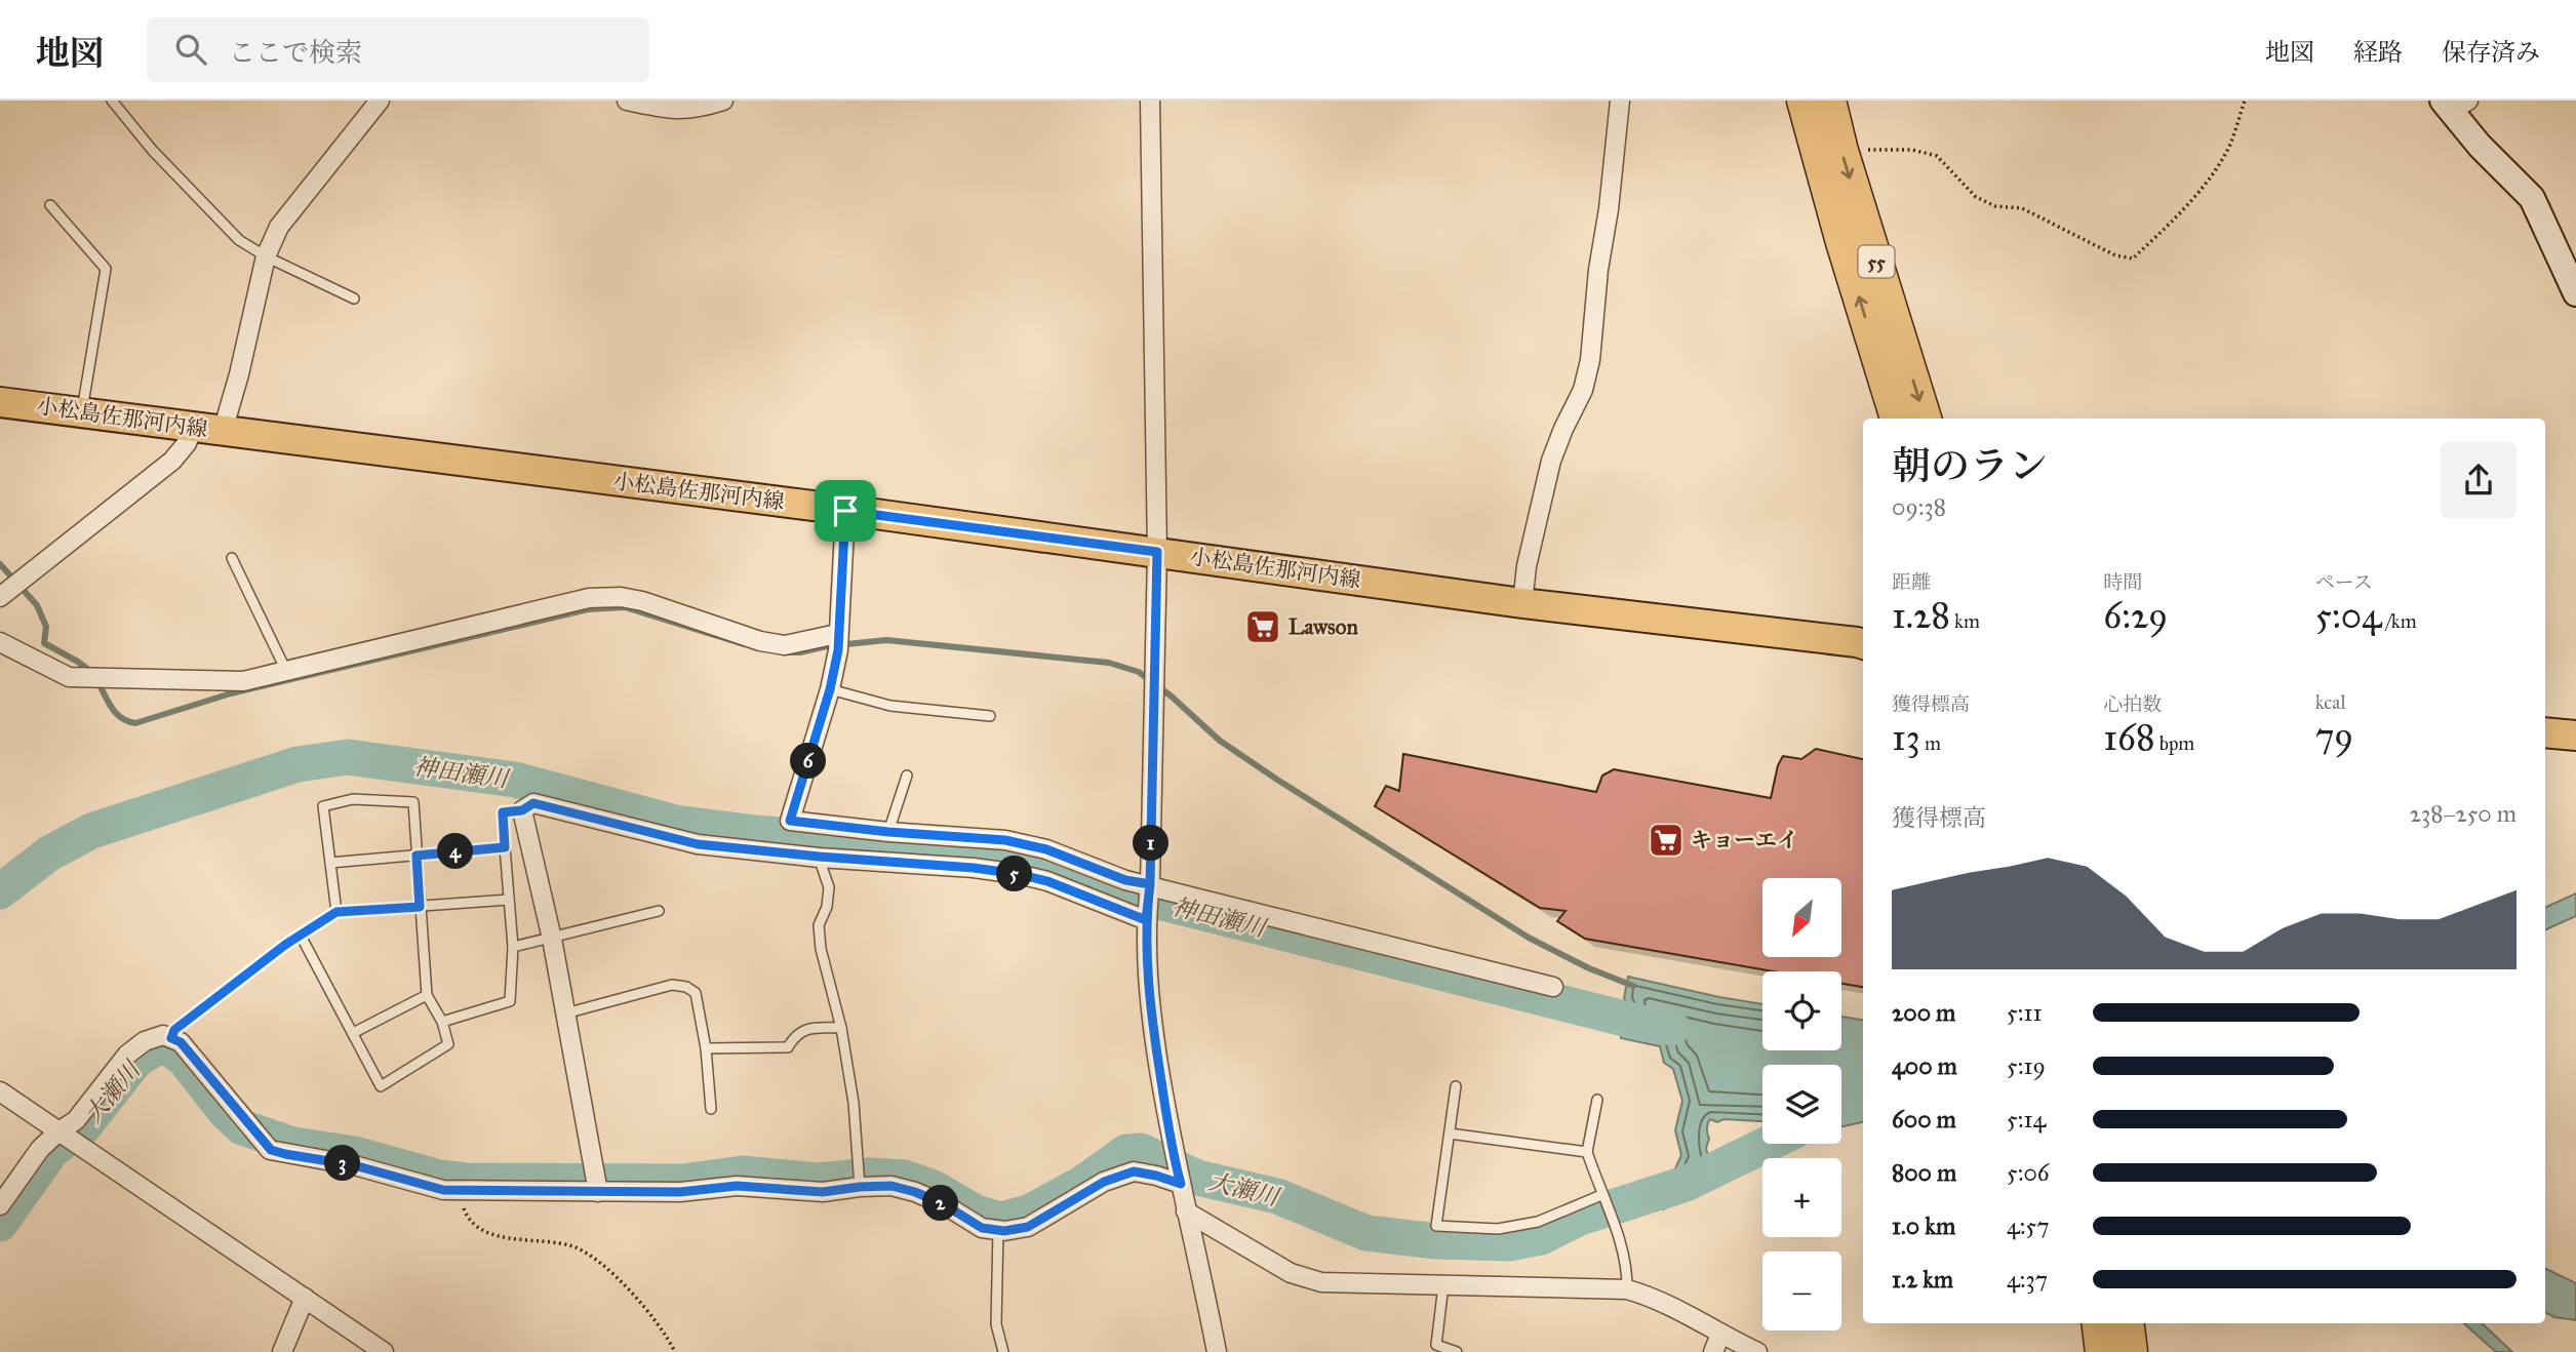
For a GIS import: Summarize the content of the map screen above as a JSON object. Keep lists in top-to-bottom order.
{
  "streets": {
    "highway": ["55"],
    "main road": ["小松島佐那河内線"]
  },
  "water": ["神田瀬川", "大瀬川"],
  "places": {
    "supermarket": ["Lawson", "キョーエイ"]
  },
  "north": "bottom left",
  "page": {
    "header": "地図",
    "search": "ここで検索",
    "nav": ["地図", "経路", "保存済み"],
    "heading": ["朝のラン", "09:38"],
    "stats": [
      ["距離", "1.28 km"],
      ["時間", "6:29"],
      ["ペース", "5:04 /km"],
      ["獲得標高", "13 m"],
      ["心拍数", "168 bpm"],
      ["kcal", "79"]
    ],
    "pins": [
      "6",
      "1",
      "4",
      "5",
      "3",
      "2"
    ],
    "chart": ["獲得標高", "238–250 m"],
    "map_buttons": ["+", "−"],
    "list": [
      {
        "name": "200 m",
        "note": "5:11"
      },
      {
        "name": "400 m",
        "note": "5:19"
      },
      {
        "name": "600 m",
        "note": "5:14"
      },
      {
        "name": "800 m",
        "note": "5:06"
      },
      {
        "name": "1.0 km",
        "note": "4:57"
      },
      {
        "name": "1.2 km",
        "note": "4:37"
      }
    ]
  }
}
